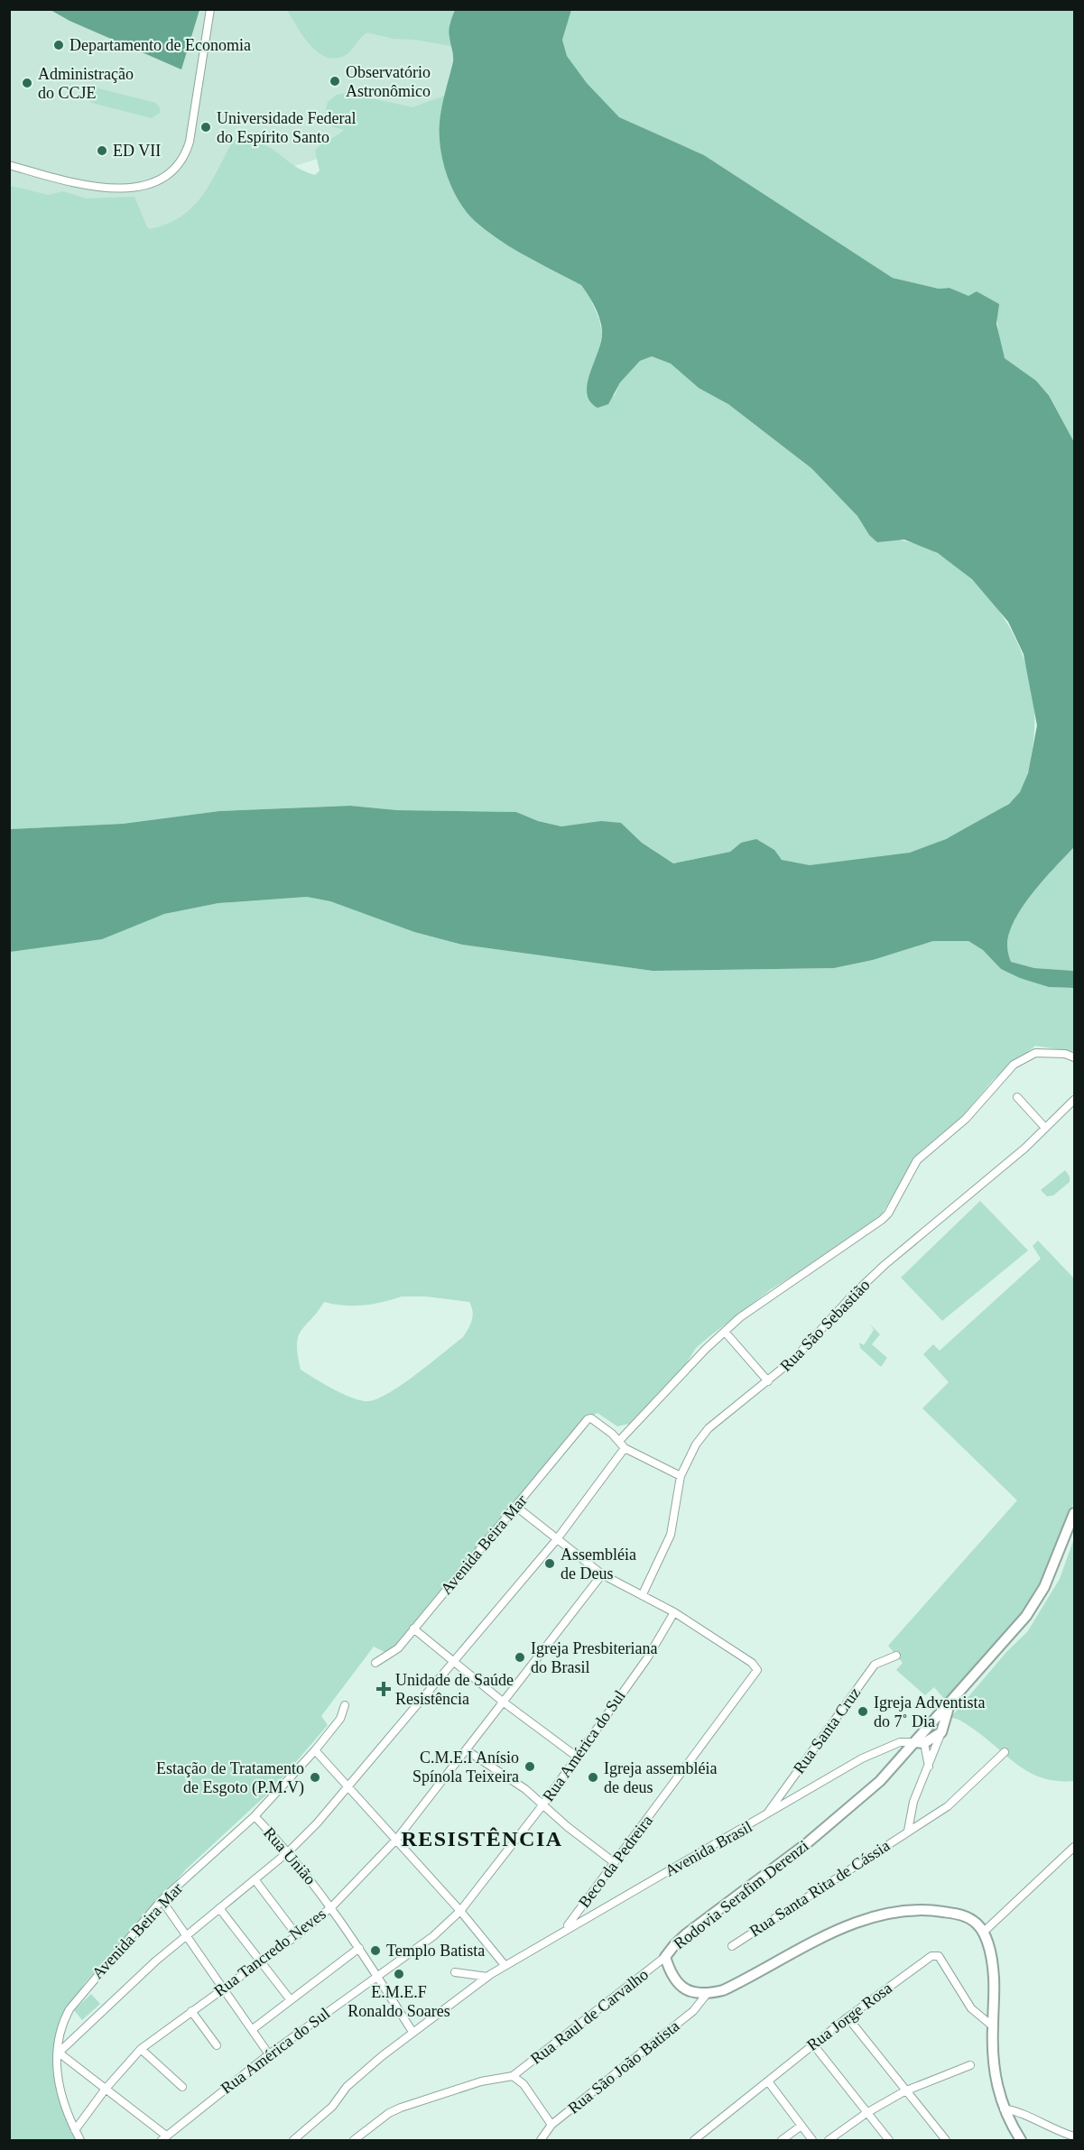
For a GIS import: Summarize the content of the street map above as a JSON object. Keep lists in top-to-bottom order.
{
  "streets": {
    "main road": ["Rodovia Serafim Derenzi"],
    "street": [
      "Rua São Sebastião",
      "Avenida Beira Mar",
      "Rua Santa Cruz",
      "Rua América do Sul",
      "Avenida Brasil",
      "Rua União",
      "Beco da Pedreira",
      "Rua Santa Rita de Cássia",
      "Rua Tancredo Neves",
      "Rua Raul de Carvalho",
      "Rua Jorge Rosa",
      "Rua São João Batista"
    ]
  },
  "crossings": [
    ["Rua São Sebastião", "Beco da Pedreira"],
    ["Avenida Beira Mar", "Rua União"],
    ["Avenida Beira Mar", "Beco da Pedreira"],
    ["Avenida Beira Mar", "Rua Tancredo Neves"],
    ["Rua Santa Cruz", "Avenida Brasil"],
    ["Rua América do Sul", "Rua União"],
    ["Rua América do Sul", "Beco da Pedreira"],
    ["Avenida Brasil", "Beco da Pedreira"],
    ["Avenida Brasil", "Rodovia Serafim Derenzi"],
    ["Rua União", "Rua Tancredo Neves"],
    ["Beco da Pedreira", "Rua Tancredo Neves"],
    ["Rodovia Serafim Derenzi", "Rua Raul de Carvalho"],
    ["Rodovia Serafim Derenzi", "Rua São João Batista"]
  ],
  "districts": ["RESISTÊNCIA"],
  "places": {
    "other": [
      "Departamento de Economia",
      "Observatório Astronômico",
      "Administração do CCJE",
      "Universidade Federal do Espírito Santo",
      "ED VII",
      "Assembléia de Deus",
      "Igreja Presbiteriana do Brasil",
      "Igreja Adventista do 7˚ Dia",
      "C.M.E.I Anísio Spínola Teixeira",
      "Estação de Tratamento de Esgoto (P.M.V)",
      "Igreja assembléia de deus",
      "Templo Batista",
      "E.M.E.F Ronaldo Soares"
    ],
    "health": ["Unidade de Saúde Resistência"]
  }
}
